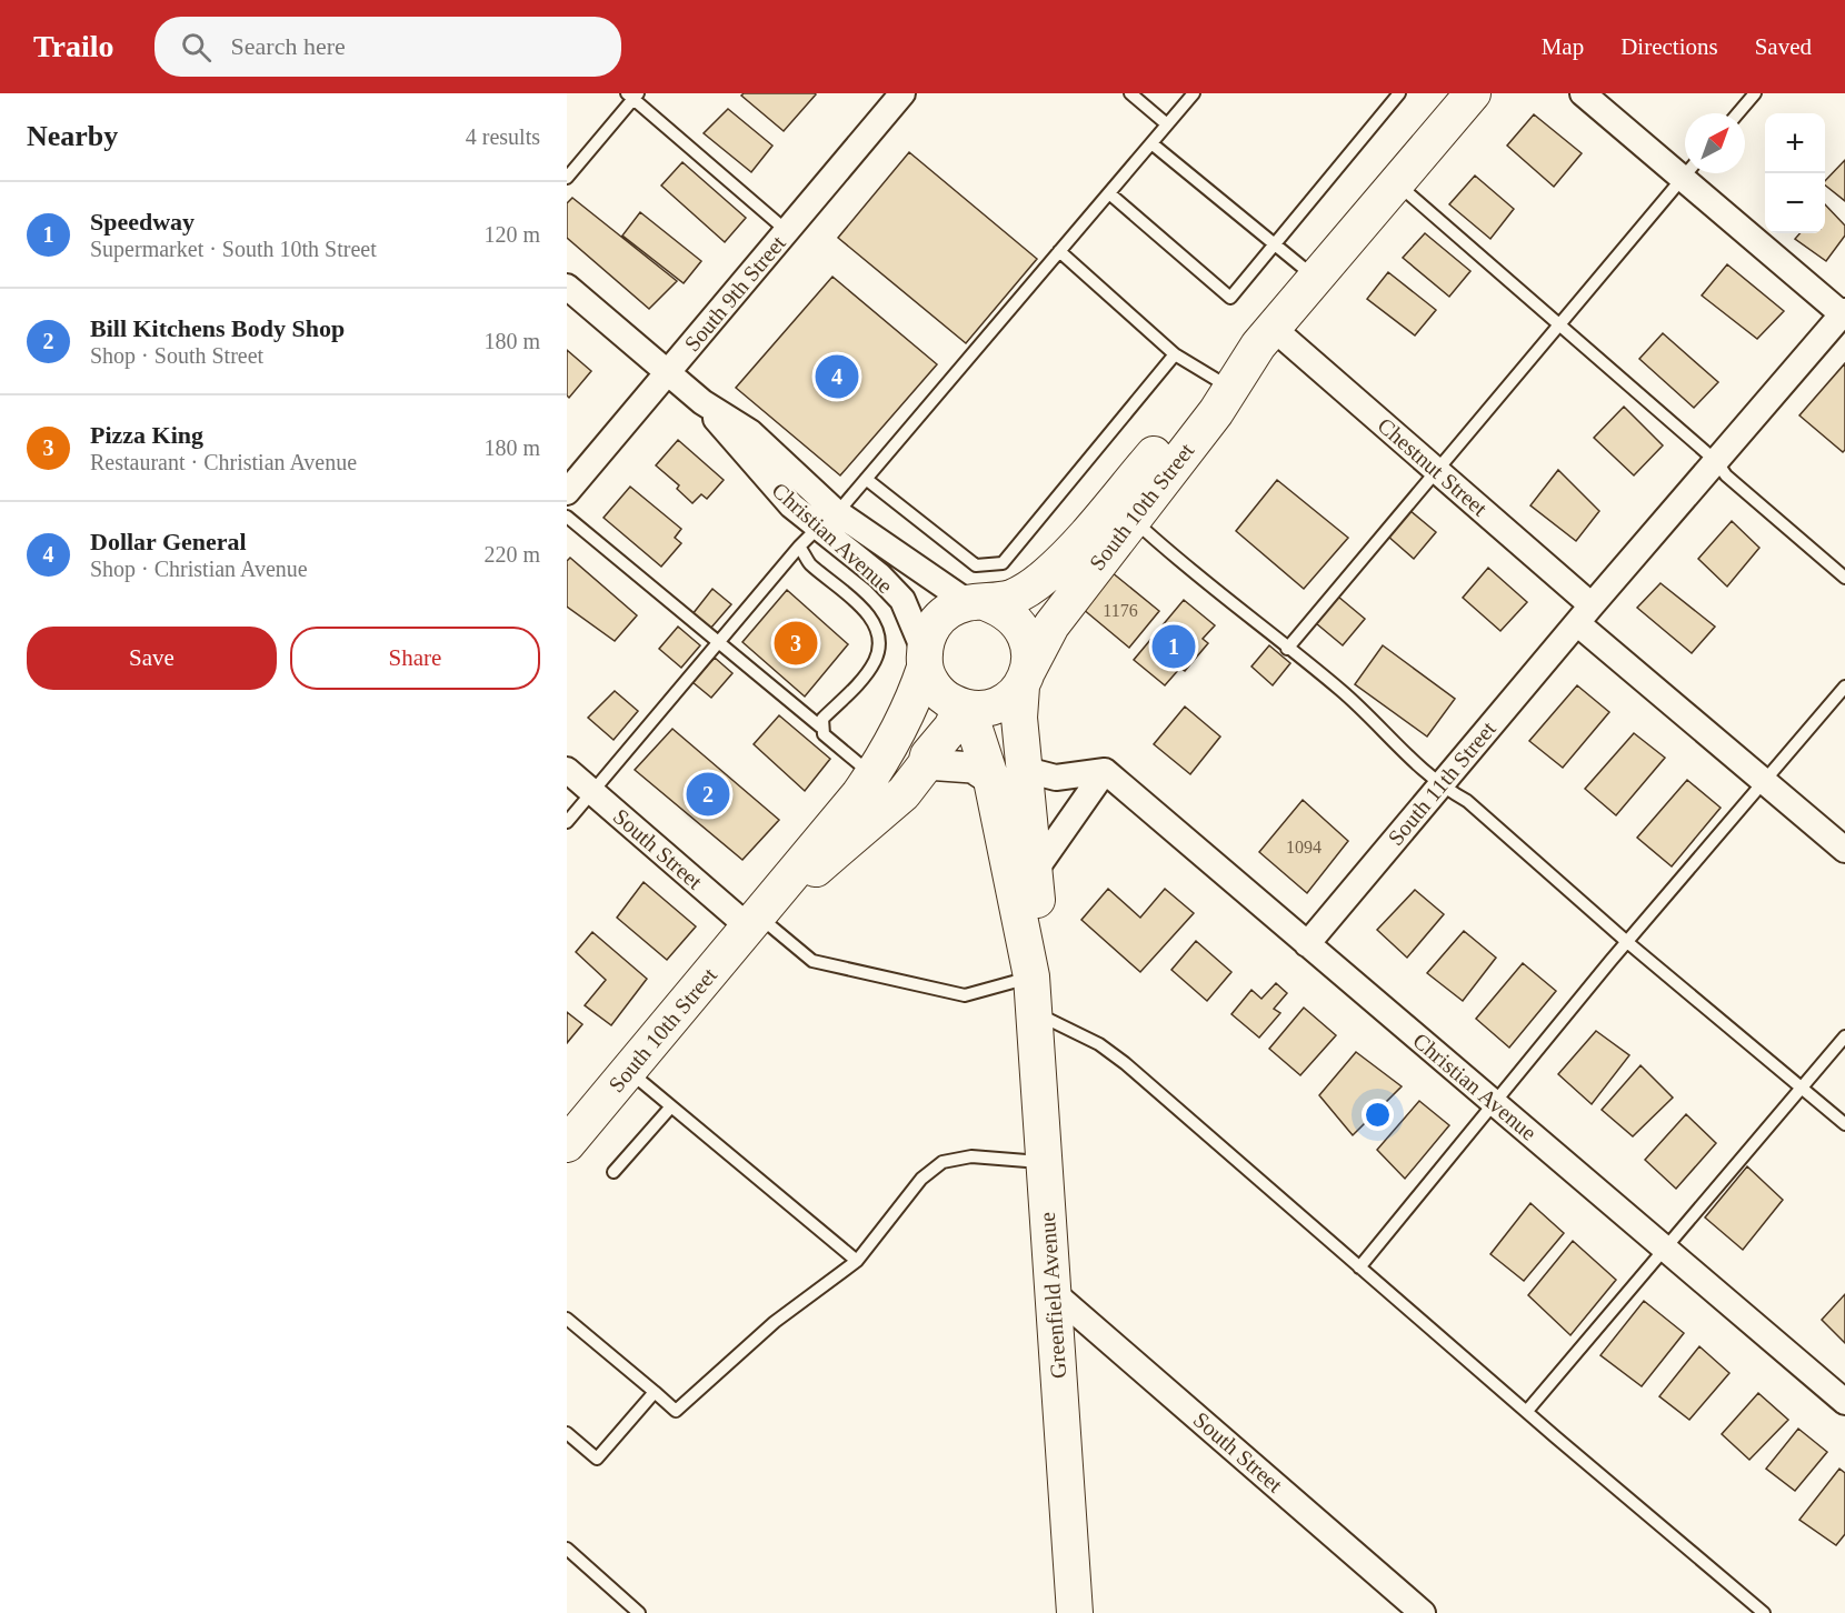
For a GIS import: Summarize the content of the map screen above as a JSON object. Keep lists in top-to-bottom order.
{
  "streets": {
    "main road": ["South 10th Street", "Greenfield Avenue"],
    "street": [
      "South 9th Street",
      "Chestnut Street",
      "Christian Avenue",
      "South 11th Street",
      "South Street"
    ]
  },
  "crossings": [
    ["South 9th Street", "Christian Avenue"],
    ["Chestnut Street", "South 10th Street"],
    ["Chestnut Street", "South 11th Street"],
    ["South 10th Street", "Christian Avenue"],
    ["South 10th Street", "South Street"],
    ["South 10th Street", "Greenfield Avenue"],
    ["Christian Avenue", "South 11th Street"],
    ["Christian Avenue", "Greenfield Avenue"],
    ["South Street", "Greenfield Avenue"]
  ],
  "house_numbers": ["1176", "1094"],
  "north": "top right",
  "page": {
    "header": "Trailo",
    "search": "Search here",
    "nav": ["Map", "Directions", "Saved"],
    "heading": ["Nearby", "4 results"],
    "map_buttons": ["+", "−"],
    "list": [
      {
        "mark": "1",
        "name": "Speedway",
        "note": "Supermarket · South 10th Street",
        "value": "120 m"
      },
      {
        "mark": "2",
        "name": "Bill Kitchens Body Shop",
        "note": "Shop · South Street",
        "value": "180 m"
      },
      {
        "mark": "3",
        "name": "Pizza King",
        "note": "Restaurant · Christian Avenue",
        "value": "180 m"
      },
      {
        "mark": "4",
        "name": "Dollar General",
        "note": "Shop · Christian Avenue",
        "value": "220 m"
      }
    ],
    "pins": [
      "4",
      "3",
      "1",
      "2"
    ],
    "buttons": ["Save", "Share"]
  }
}
